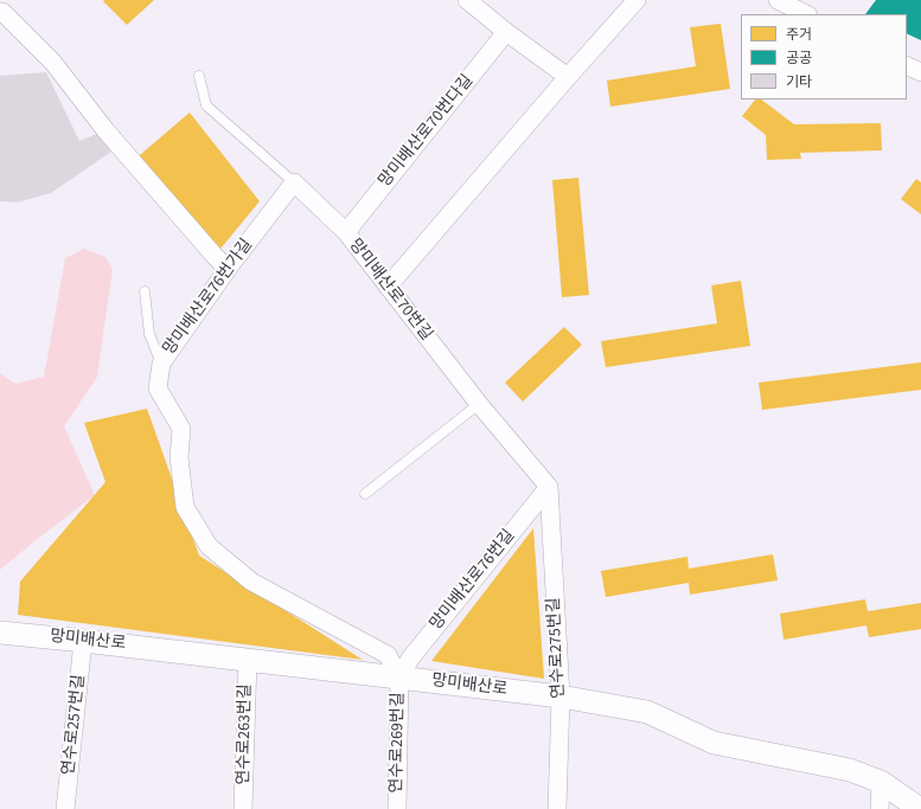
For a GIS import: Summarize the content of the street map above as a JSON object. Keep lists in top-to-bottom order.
{
  "streets": {
    "street": [
      "망미배산로70번다길",
      "망미배산로70번길",
      "망미배산로76번가길",
      "망미배산로76번길",
      "망미배산로",
      "연수로275번길",
      "연수로257번길",
      "연수로263번길",
      "연수로269번길"
    ]
  },
  "crossings": [
    ["망미배산로70번다길", "망미배산로70번길"],
    ["망미배산로70번길", "망미배산로76번가길"],
    ["망미배산로70번길", "망미배산로76번길"],
    ["망미배산로70번길", "연수로275번길"],
    ["망미배산로76번가길", "망미배산로76번길"],
    ["망미배산로76번가길", "망미배산로"],
    ["망미배산로76번가길", "연수로269번길"],
    ["망미배산로76번길", "망미배산로"],
    ["망미배산로76번길", "연수로275번길"],
    ["망미배산로76번길", "연수로269번길"],
    ["망미배산로", "연수로275번길"],
    ["망미배산로", "연수로257번길"],
    ["망미배산로", "연수로263번길"],
    ["망미배산로", "연수로269번길"]
  ],
  "legend": ["주거", "공공", "기타"]
}
